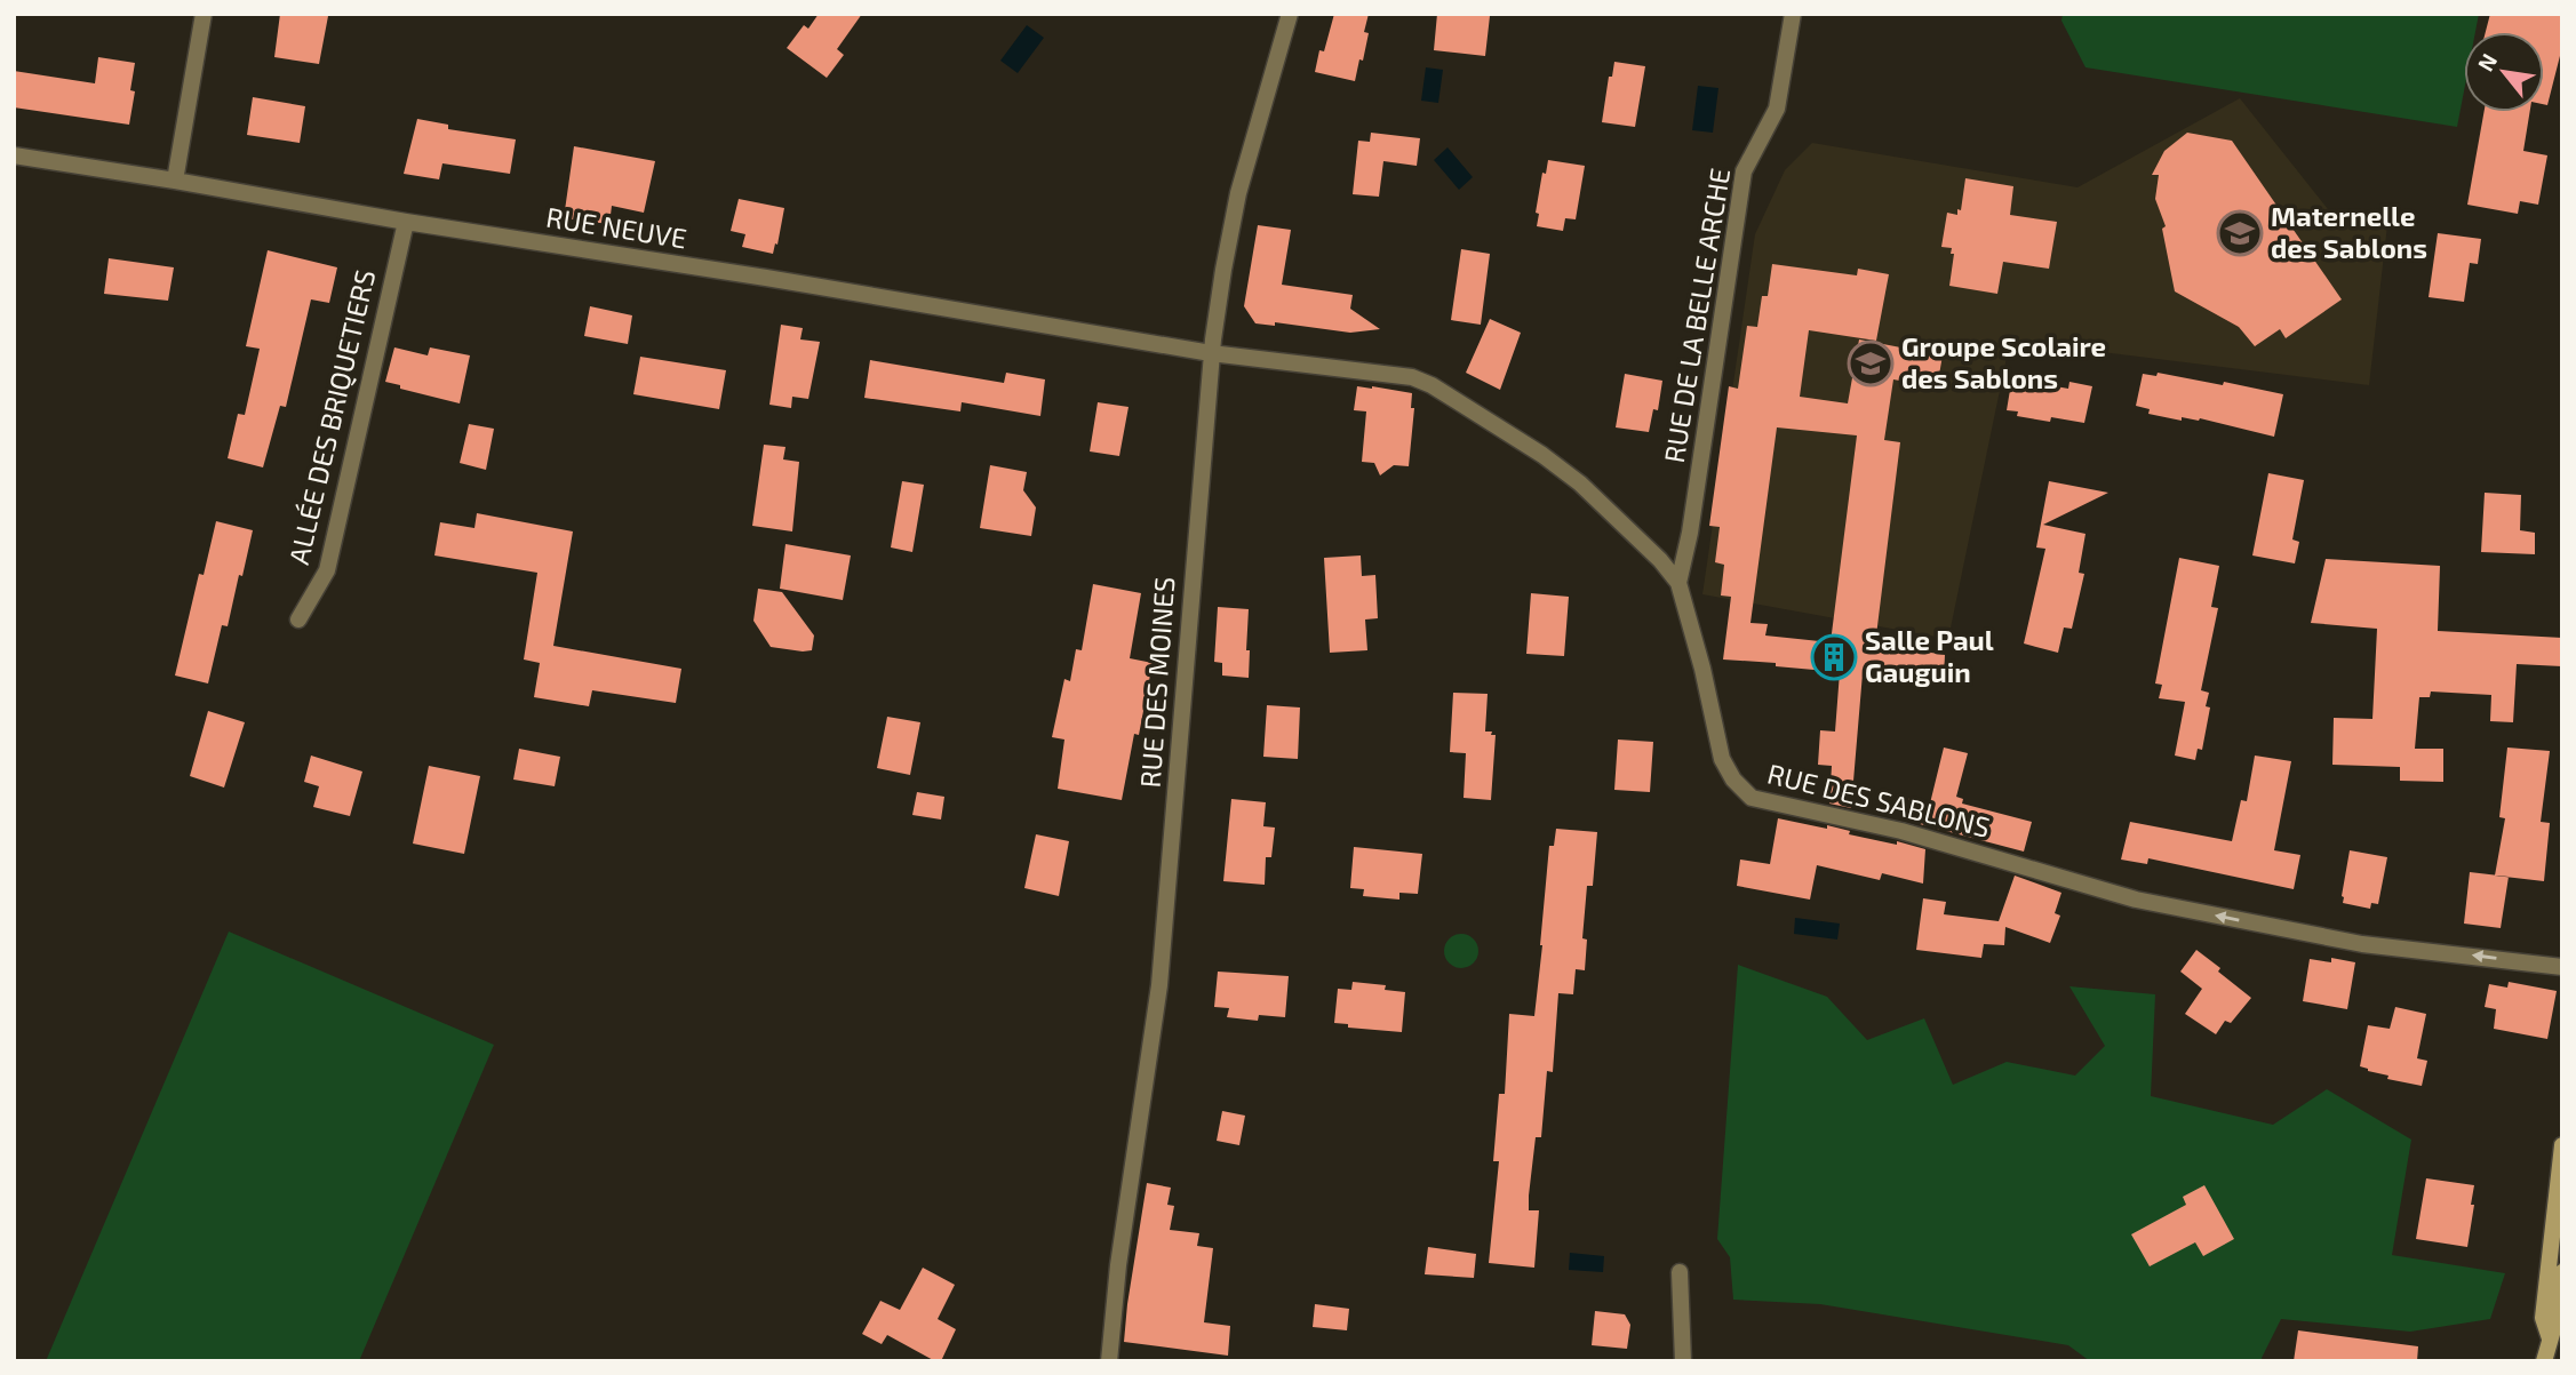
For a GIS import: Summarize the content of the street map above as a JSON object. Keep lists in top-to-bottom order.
{
  "streets": {
    "street": [
      "RUE NEUVE",
      "RUE DE LA BELLE ARCHE",
      "ALLÉE DES BRIQUETIERS",
      "RUE DES MOINES",
      "RUE DES SABLONS"
    ]
  },
  "crossings": [
    ["RUE NEUVE", "ALLÉE DES BRIQUETIERS"],
    ["RUE NEUVE", "RUE DES MOINES"],
    ["RUE NEUVE", "RUE DES SABLONS"],
    ["RUE DE LA BELLE ARCHE", "RUE DES SABLONS"],
    ["RUE DES MOINES", "RUE DES SABLONS"]
  ],
  "one_way": ["RUE DES SABLONS"],
  "places": {
    "school or university": ["Maternelle des Sablons", "Groupe Scolaire des Sablons"],
    "building": ["Salle Paul Gauguin"]
  },
  "north": "top left"
}
